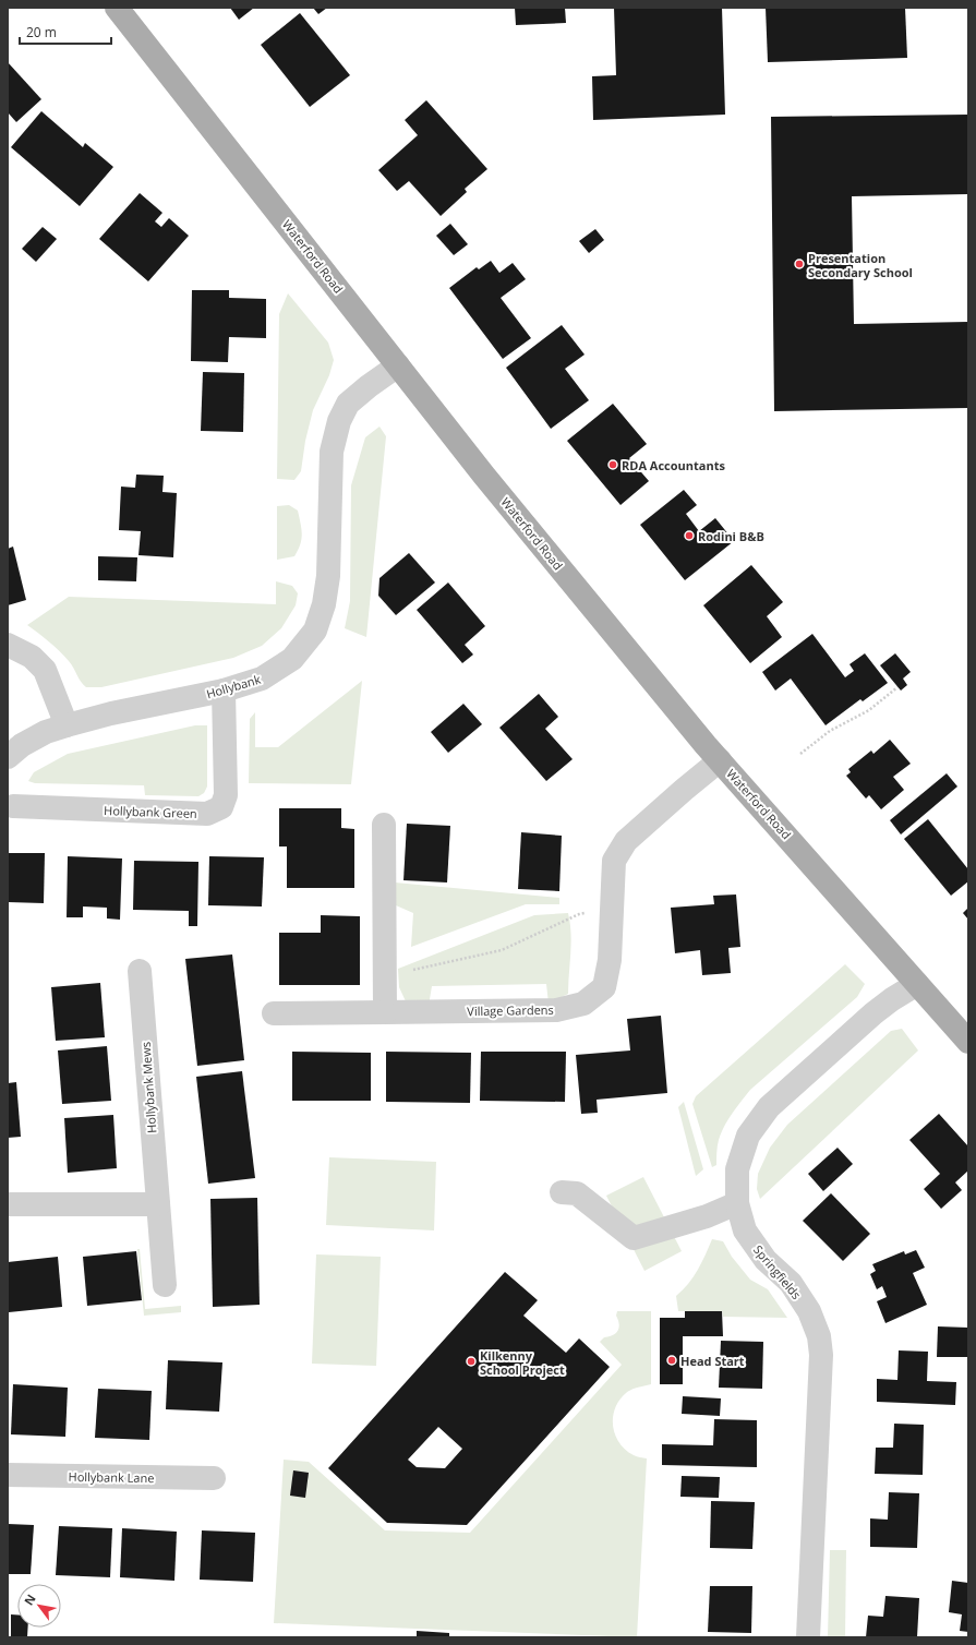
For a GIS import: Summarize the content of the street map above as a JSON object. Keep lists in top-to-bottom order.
{
  "streets": {
    "main road": ["Waterford Road"],
    "street": [
      "Hollybank",
      "Hollybank Green",
      "Village Gardens",
      "Hollybank Mews",
      "Springfields",
      "Hollybank Lane"
    ]
  },
  "crossings": [
    ["Waterford Road", "Hollybank"],
    ["Waterford Road", "Village Gardens"],
    ["Waterford Road", "Springfields"],
    ["Hollybank", "Hollybank Green"]
  ],
  "places": [
    "Presentation Secondary School",
    "RDA Accountants",
    "Rodini B&B",
    "Head Start",
    "Kilkenny School Project"
  ],
  "scale_bar": "20 m",
  "north": "top left"
}
